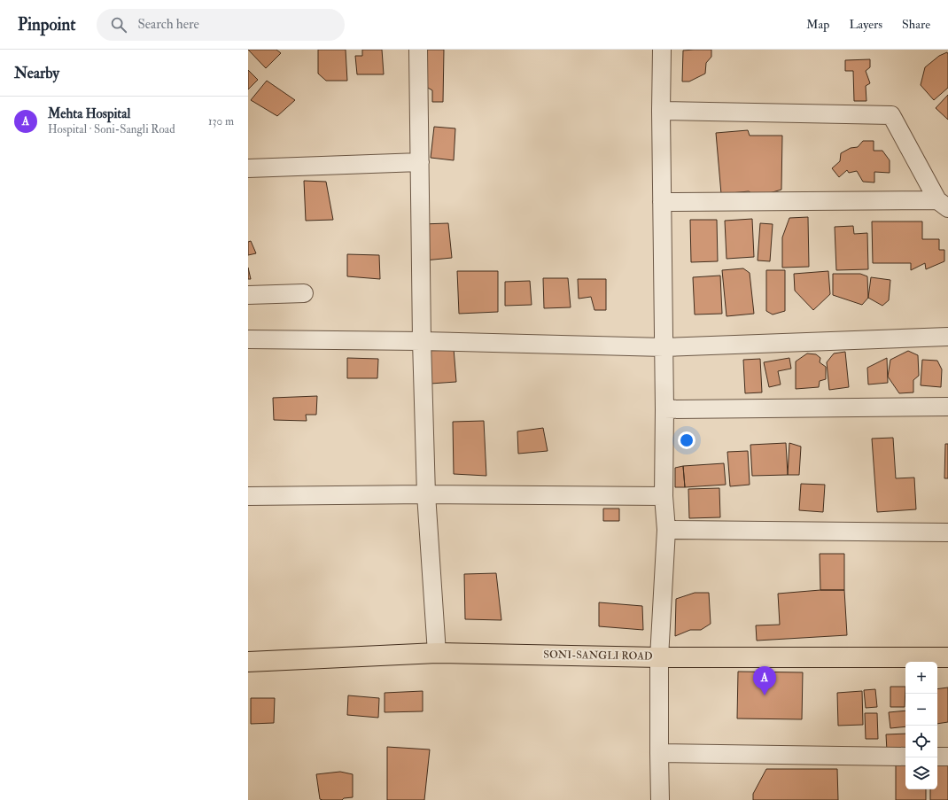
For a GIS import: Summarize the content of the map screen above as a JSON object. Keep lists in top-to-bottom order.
{
  "streets": {
    "main road": ["SONI-SANGLI ROAD"]
  },
  "page": {
    "header": "Pinpoint",
    "search": "Search here",
    "nav": ["Map", "Layers", "Share"],
    "heading": "Nearby",
    "list": [
      {
        "mark": "A",
        "name": "Mehta Hospital",
        "note": "Hospital · Soni-Sangli Road",
        "value": "130 m"
      }
    ],
    "map_buttons": ["+", "−"],
    "pins": "A"
  }
}
